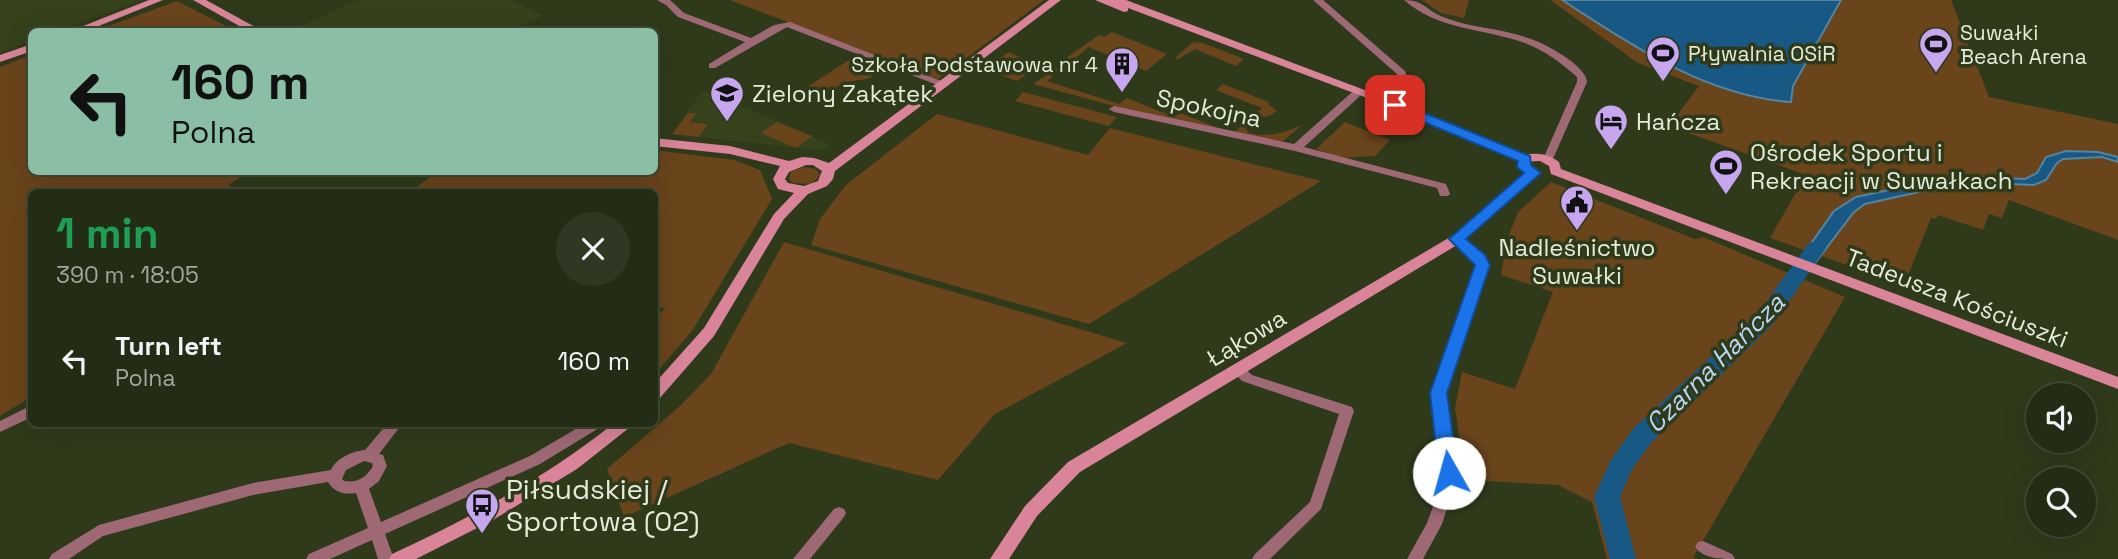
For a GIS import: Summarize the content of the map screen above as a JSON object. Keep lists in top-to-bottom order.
{
  "streets": {
    "street": ["Spokojna", "Tadeusza Kościuszki", "Łąkowa"]
  },
  "water": ["Czarna Hańcza"],
  "places": {
    "sports": ["Suwałki Beach Arena", "Pływalnia OSiR", "Ośrodek Sportu i Rekreacji w Suwałkach"],
    "building": ["Szkoła Podstawowa nr 4"],
    "school or university": ["Zielony Zakątek"],
    "hotel": ["Hańcza"],
    "public building": ["Nadleśnictwo Suwałki"],
    "bus stop": ["Piłsudskiej / Sportowa (02)"]
  },
  "page": {
    "turn": ["160 m", "Polna"],
    "heading": ["1 min", "390 m · 18:05"],
    "list": [
      {
        "name": "Turn left",
        "note": "Polna",
        "value": "160 m"
      }
    ]
  }
}
